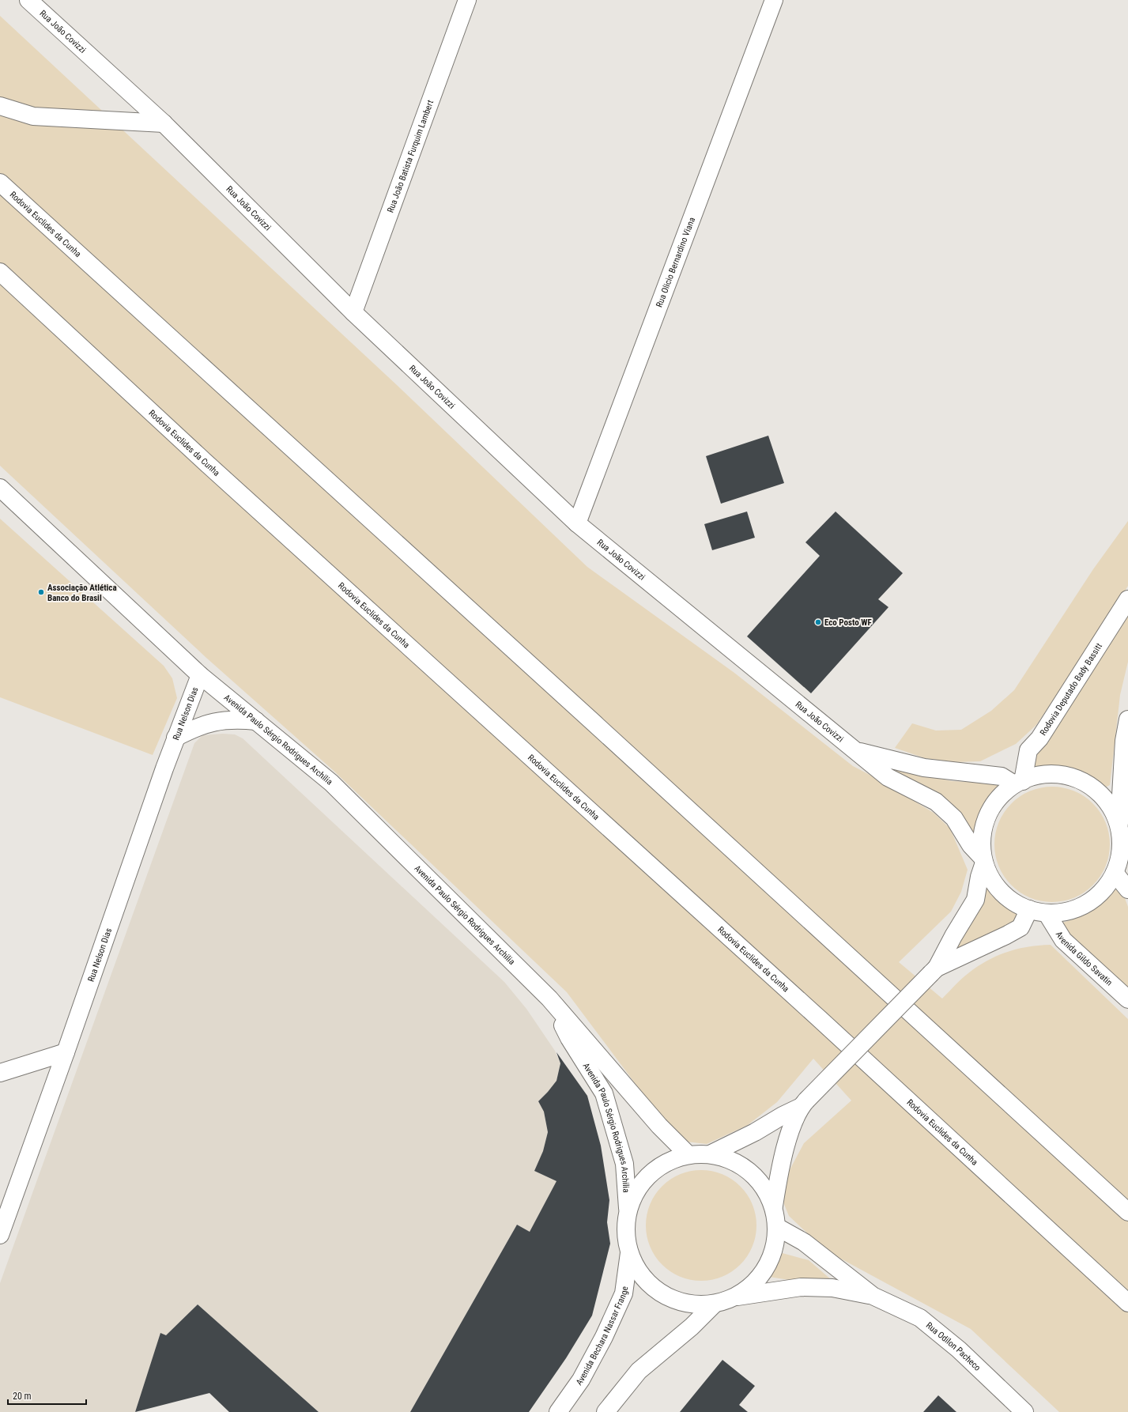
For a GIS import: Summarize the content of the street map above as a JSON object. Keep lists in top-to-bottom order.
{
  "streets": {
    "main road": [
      "Rua João Covizzi",
      "Rua João Batista Furquim Lambert",
      "Rodovia Euclides da Cunha",
      "Rua Olicio Bernardino Viana",
      "Rodovia Deputado Bady Bassitt",
      "Rua Nelson Dias",
      "Avenida Paulo Sérgio Rodrigues Archilia",
      "Avenida Gildo Savatin",
      "Avenida Bechara Nassar Frange",
      "Rua Odilon Pacheco"
    ]
  },
  "crossings": [
    ["Rua João Covizzi", "Rua João Batista Furquim Lambert"],
    ["Rua João Covizzi", "Rua Olicio Bernardino Viana"],
    ["Rua João Covizzi", "Rodovia Deputado Bady Bassitt"],
    ["Rua Nelson Dias", "Avenida Paulo Sérgio Rodrigues Archilia"]
  ],
  "places": ["Associação Atlética Banco do Brasil", "Eco Posto WF"],
  "scale_bar": "20 m"
}
